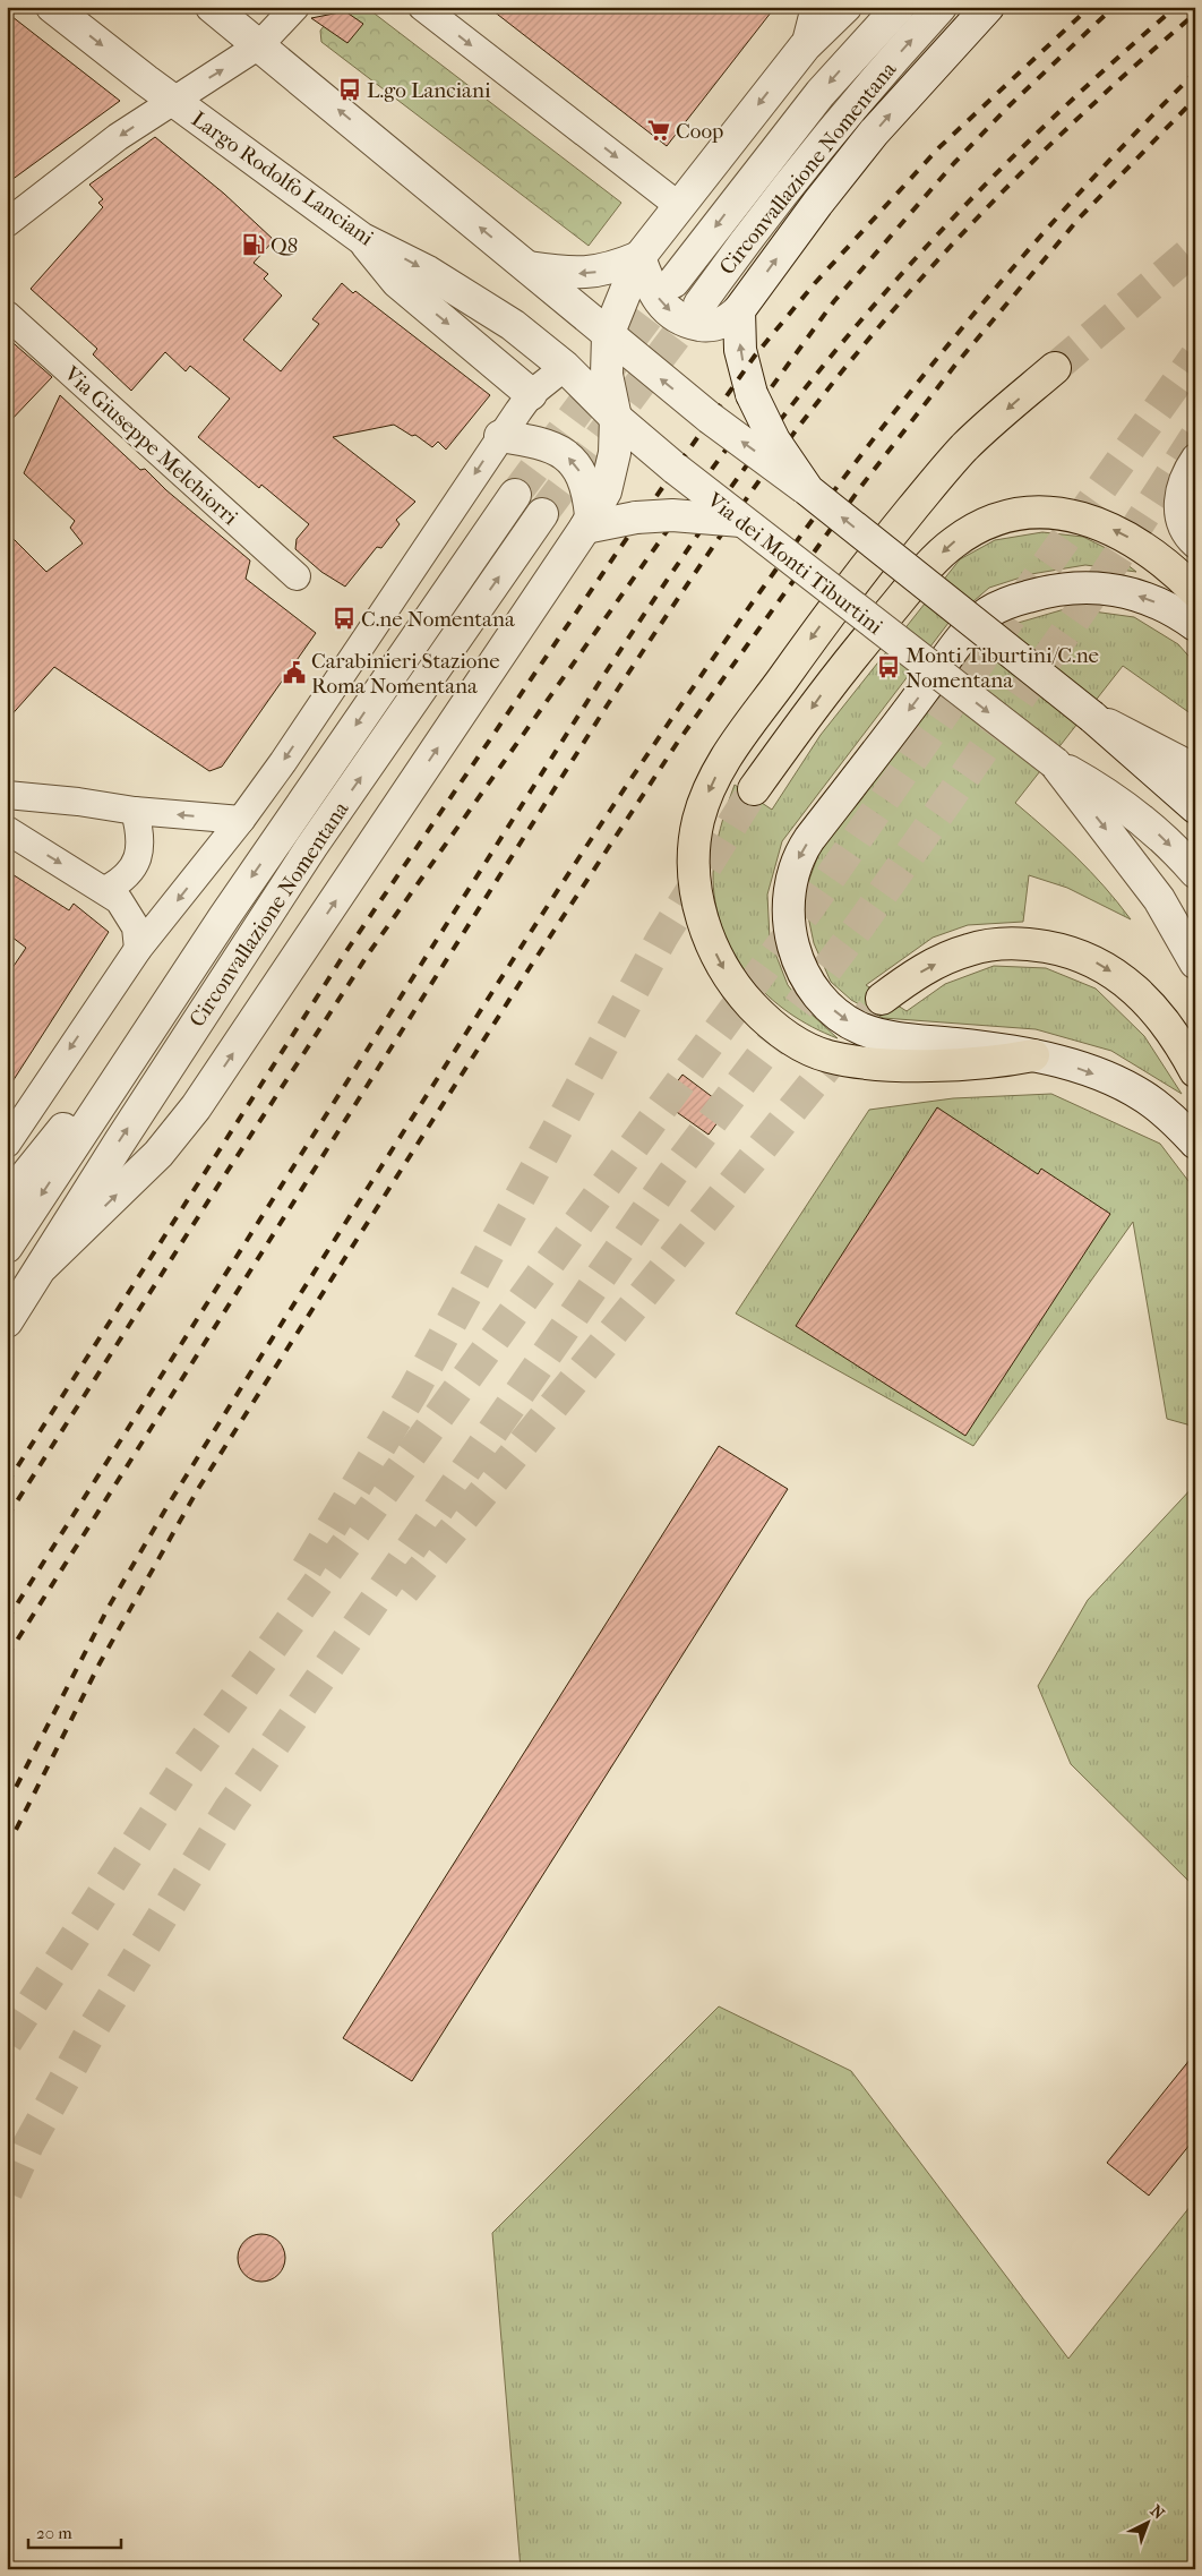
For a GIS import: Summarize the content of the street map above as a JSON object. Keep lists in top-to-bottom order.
{
  "streets": {
    "street": [
      "Circonvallazione Nomentana",
      "Largo Rodolfo Lanciani",
      "Via Giuseppe Melchiorri",
      "Via dei Monti Tiburtini"
    ]
  },
  "crossings": [
    ["Largo Rodolfo Lanciani", "Via dei Monti Tiburtini"]
  ],
  "places": {
    "bus stop": ["L.go Lanciani", "C.ne Nomentana", "Monti Tiburtini/C.ne Nomentana"],
    "supermarket": ["Coop"],
    "fuel station": ["Q8"],
    "public building": ["Carabinieri Stazione Roma Nomentana"]
  },
  "scale_bar": "20 m",
  "north": "top right"
}
